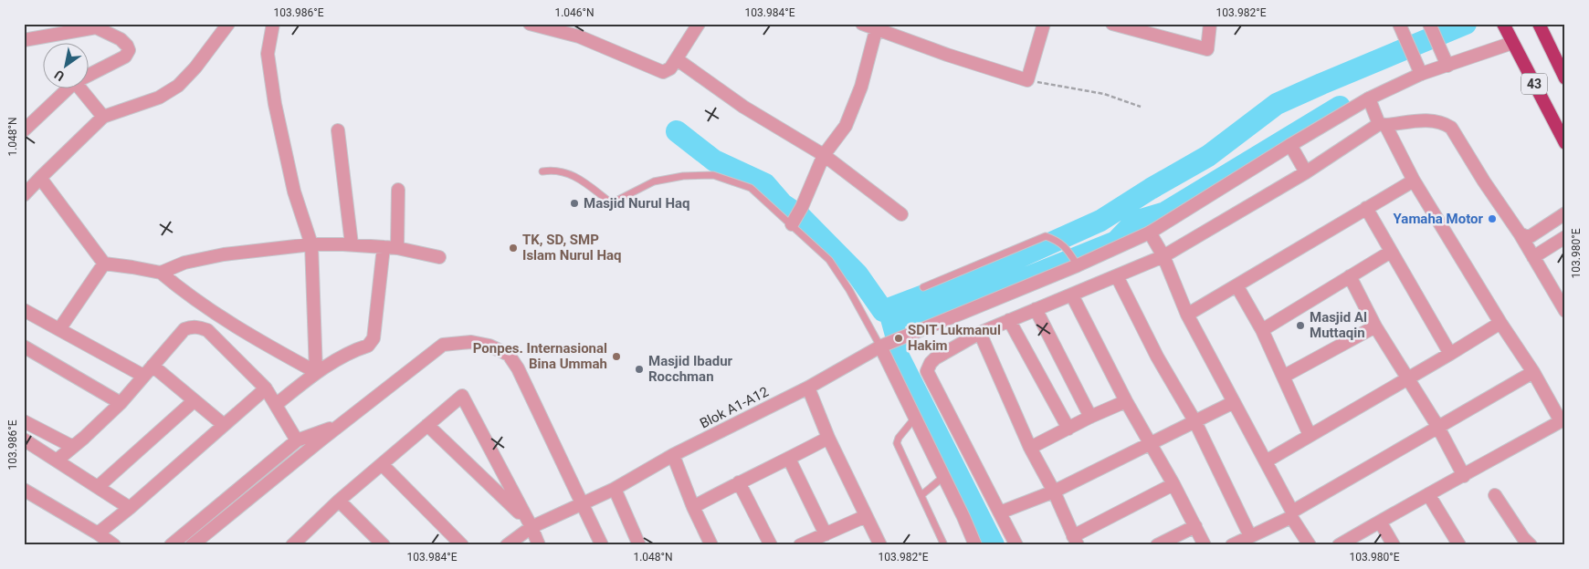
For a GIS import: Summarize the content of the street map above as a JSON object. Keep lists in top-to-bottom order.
{
  "streets": {
    "highway": ["43"],
    "street": ["Blok A1-A12"]
  },
  "crossings": [
    ["43", "Blok A1-A12"]
  ],
  "places": [
    "Masjid Nurul Haq",
    "Yamaha Motor",
    "TK, SD, SMP Islam Nurul Haq",
    "Masjid Al Muttaqin",
    "SDIT Lukmanul Hakim",
    "Ponpes. Internasional Bina Ummah",
    "Masjid Ibadur Rocchman"
  ],
  "north": "bottom left",
  "coordinates": [
    "103.986°E",
    "1.046°N",
    "103.984°E",
    "103.982°E",
    "1.048°N",
    "103.980°E"
  ]
}
